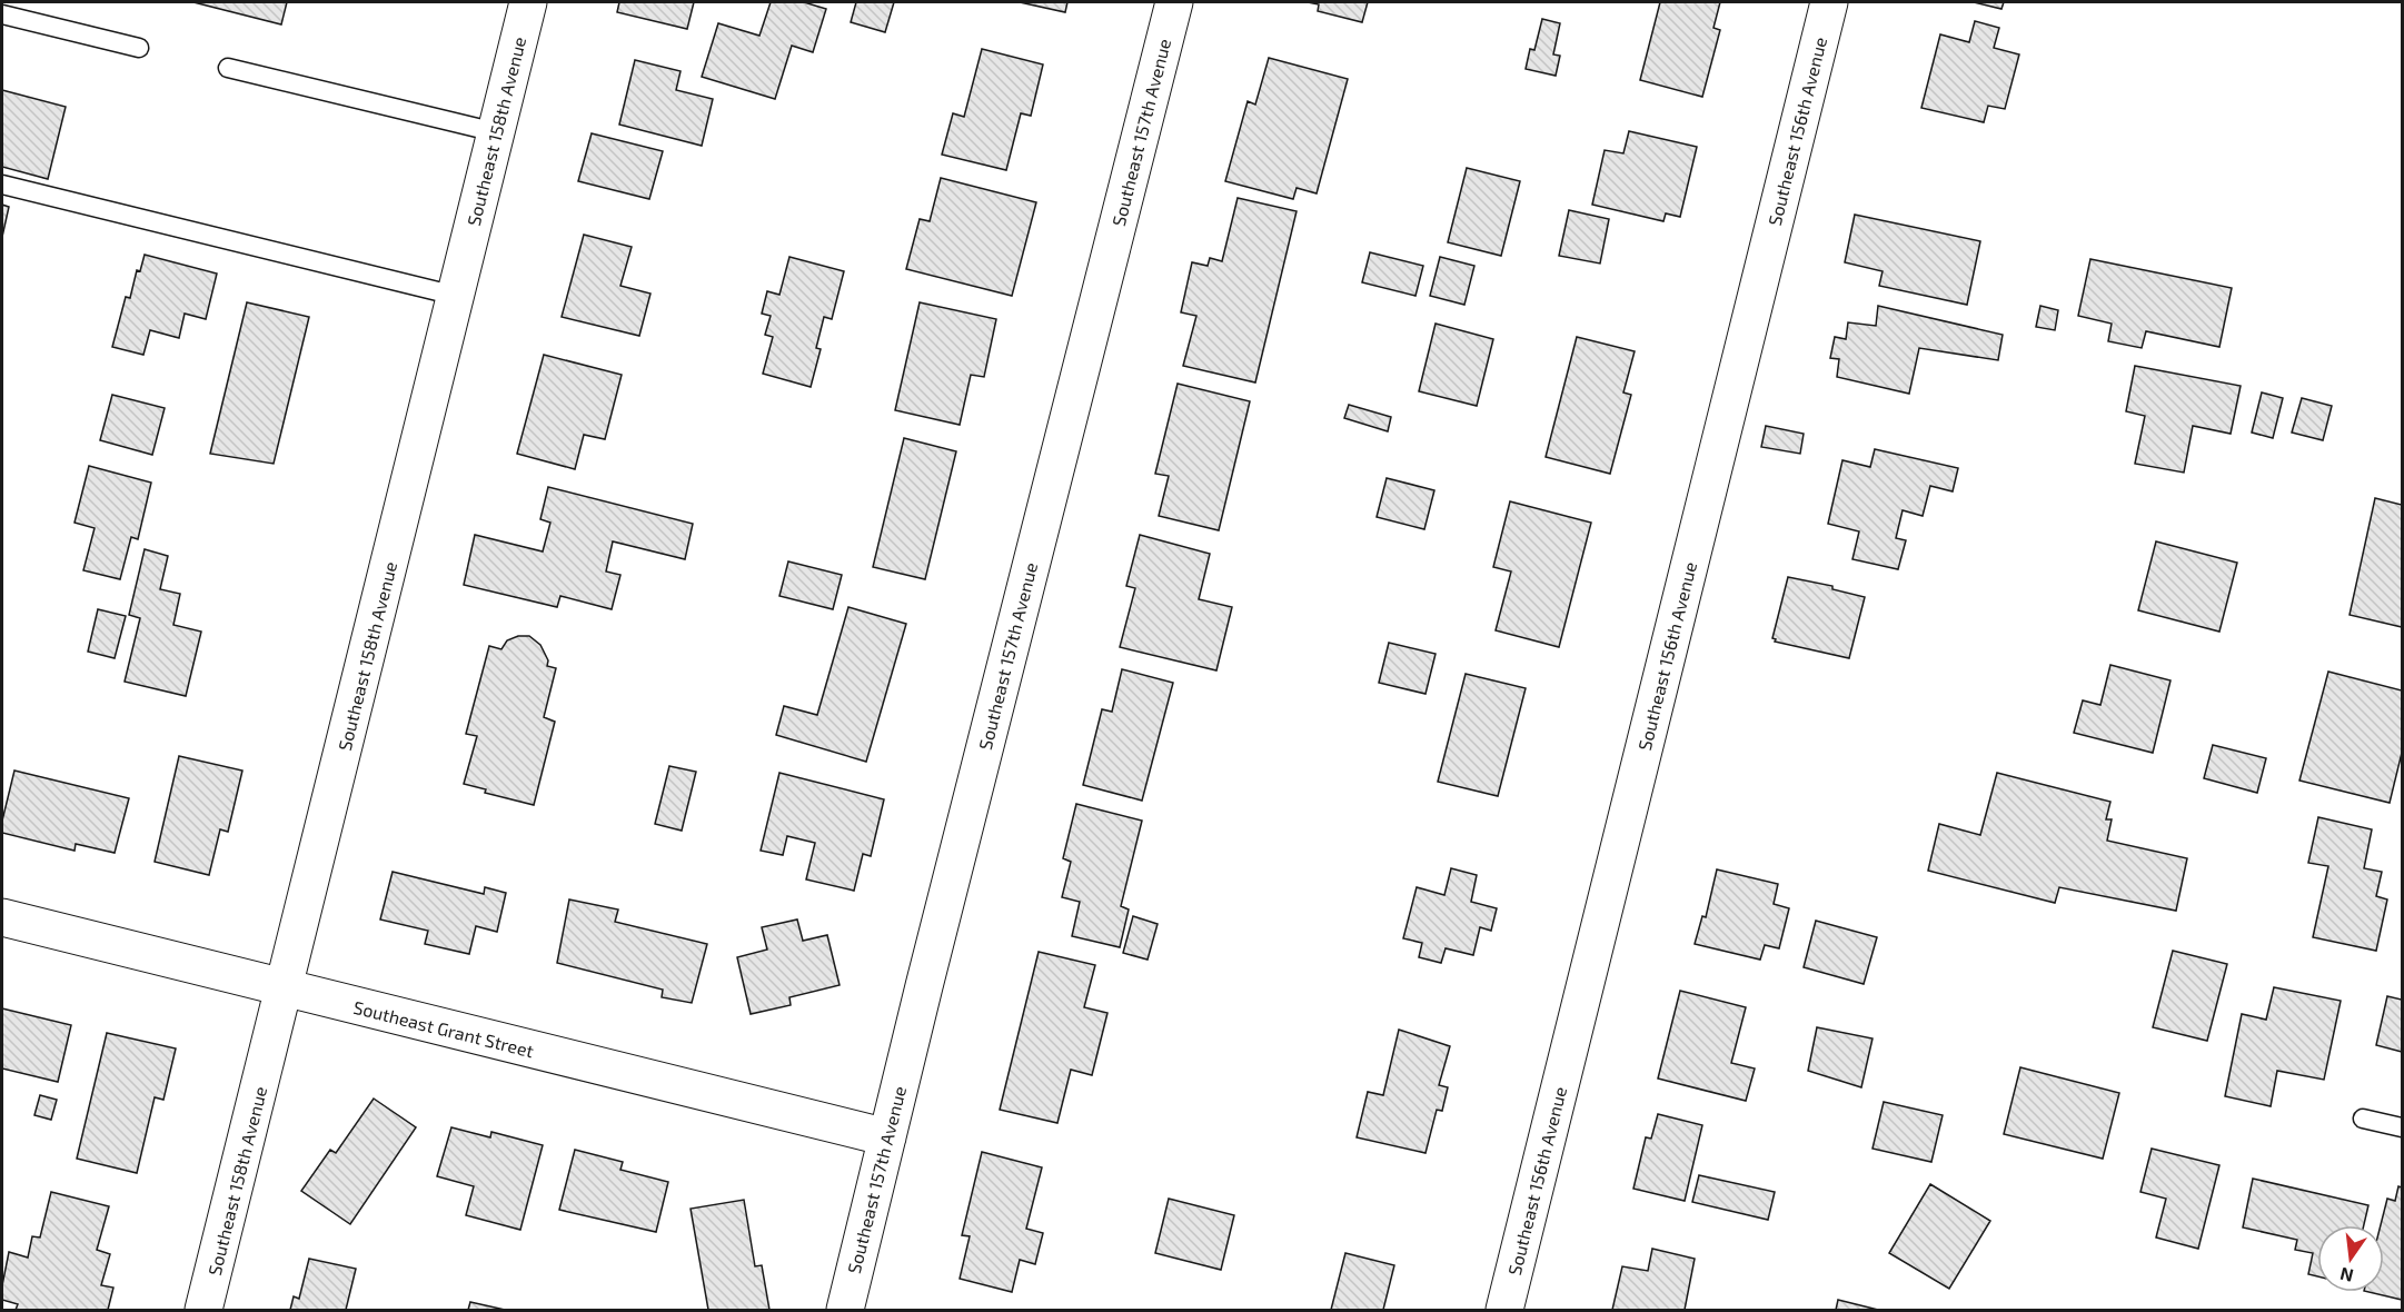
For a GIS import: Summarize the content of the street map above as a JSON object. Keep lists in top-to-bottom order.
{
  "streets": {
    "street": [
      "Southeast 158th Avenue",
      "Southeast 156th Avenue",
      "Southeast 157th Avenue",
      "Southeast Grant Street"
    ]
  },
  "crossings": [
    ["Southeast 158th Avenue", "Southeast Grant Street"],
    ["Southeast 157th Avenue", "Southeast Grant Street"]
  ],
  "north": "bottom"
}
